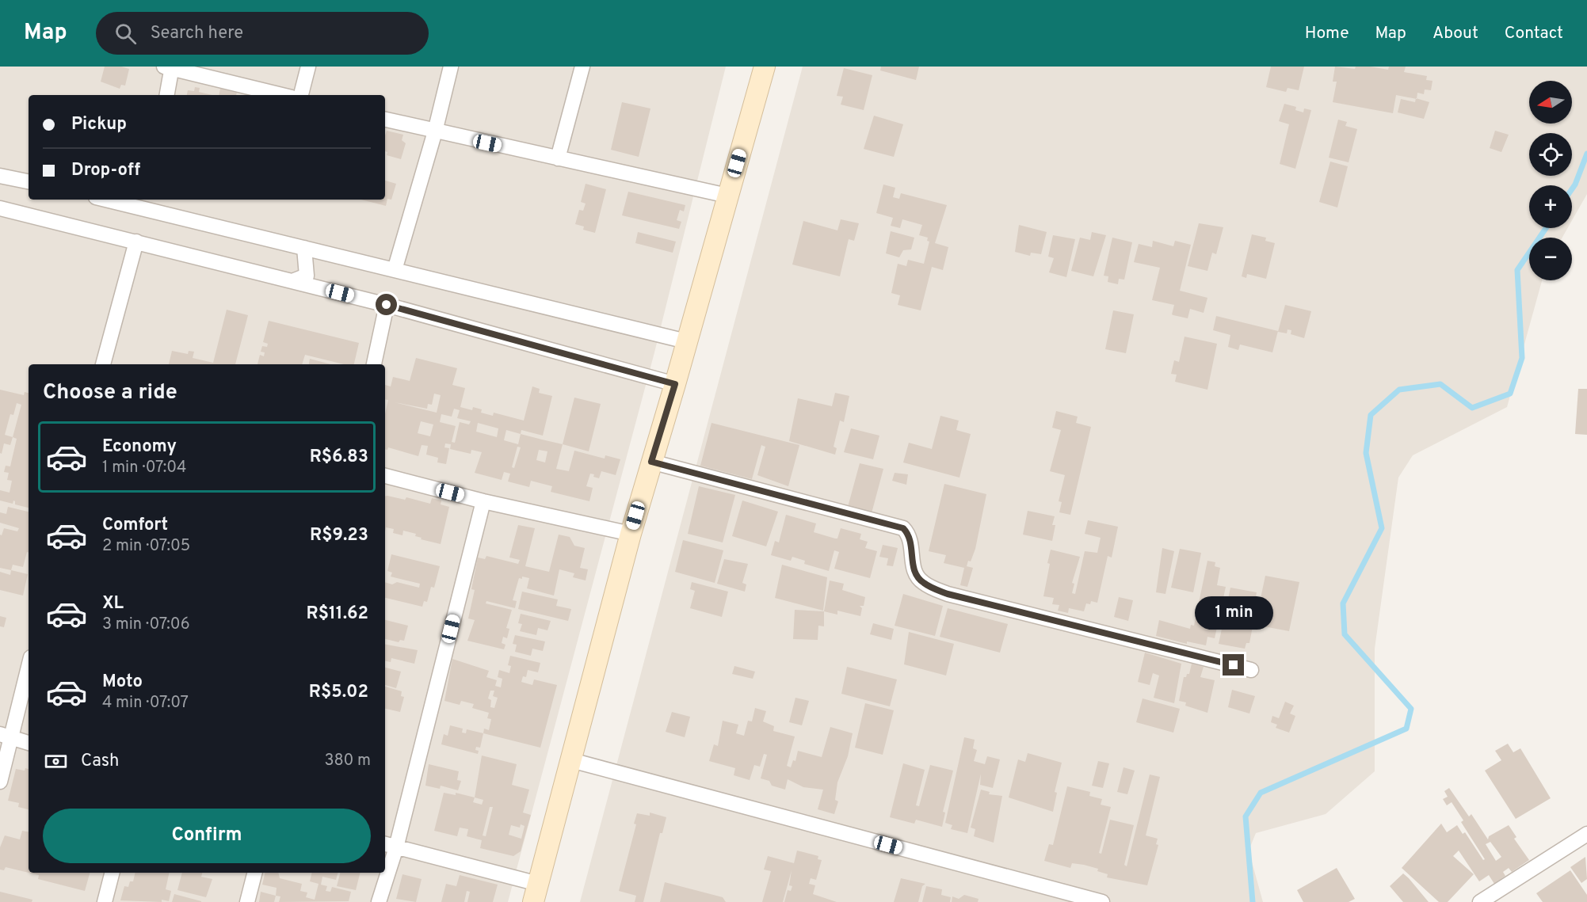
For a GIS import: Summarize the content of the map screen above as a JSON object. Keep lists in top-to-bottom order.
{
  "north": "left",
  "page": {
    "header": "Map",
    "search": "Search here",
    "nav": [
      "Home",
      "Map",
      "About",
      "Contact"
    ],
    "map_buttons": ["+", "−"],
    "banner": ["Pickup", "Drop-off"],
    "heading": "Choose a ride",
    "list": [
      {
        "name": "Economy",
        "note": "1 min · 07:04",
        "value": "R$6.83"
      },
      {
        "name": "Comfort",
        "note": "2 min · 07:05",
        "value": "R$9.23"
      },
      {
        "name": "XL",
        "note": "3 min · 07:06",
        "value": "R$11.62"
      },
      {
        "name": "Moto",
        "note": "4 min · 07:07",
        "value": "R$5.02"
      }
    ],
    "bubble": "1 min",
    "pay": ["Cash", "380 m"],
    "buttons": "Confirm"
  }
}
